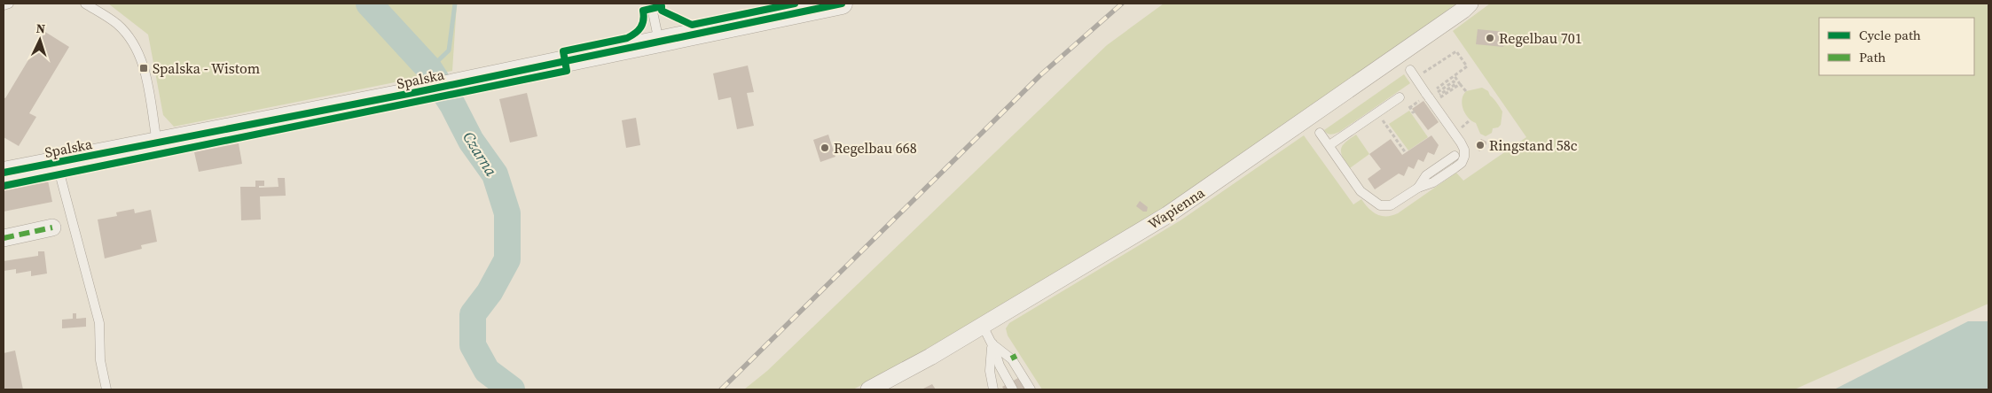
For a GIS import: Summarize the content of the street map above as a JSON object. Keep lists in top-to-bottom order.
{
  "streets": {
    "street": ["Spalska", "Wapienna"]
  },
  "water": ["Czarna"],
  "places": {
    "other": ["Regelbau 701", "Ringstand 58c", "Regelbau 668"],
    "transit": ["Spalska - Wistom"]
  },
  "legend": ["Cycle path", "Path"],
  "north": "top"
}
